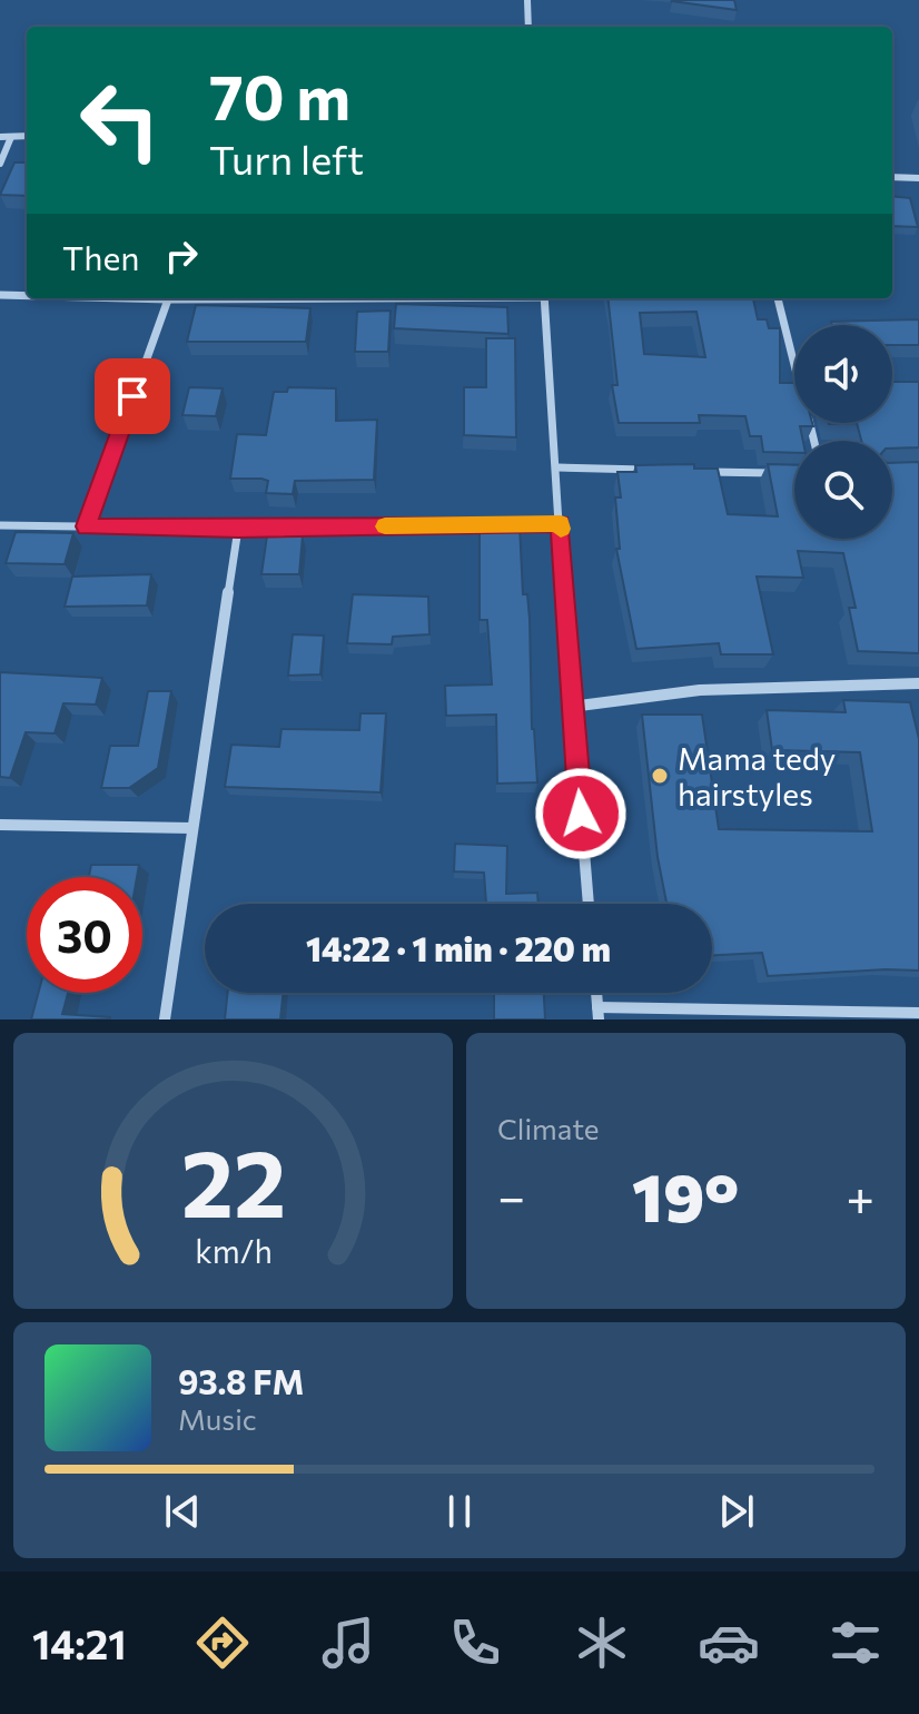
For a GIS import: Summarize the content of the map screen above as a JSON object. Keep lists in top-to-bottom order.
{
  "places": ["Mama tedy hairstyles"],
  "page": {
    "turn": ["70 m", "Turn left"],
    "then": "Then",
    "limit": "30",
    "trip": "14:22 · 1 min · 220 m",
    "tile": "Climate",
    "heat": ["−", "19°", "+"],
    "song": ["93.8 FM", "Music"],
    "tabs": "14:21",
    "gauge": ["22", "km/h"]
  }
}
